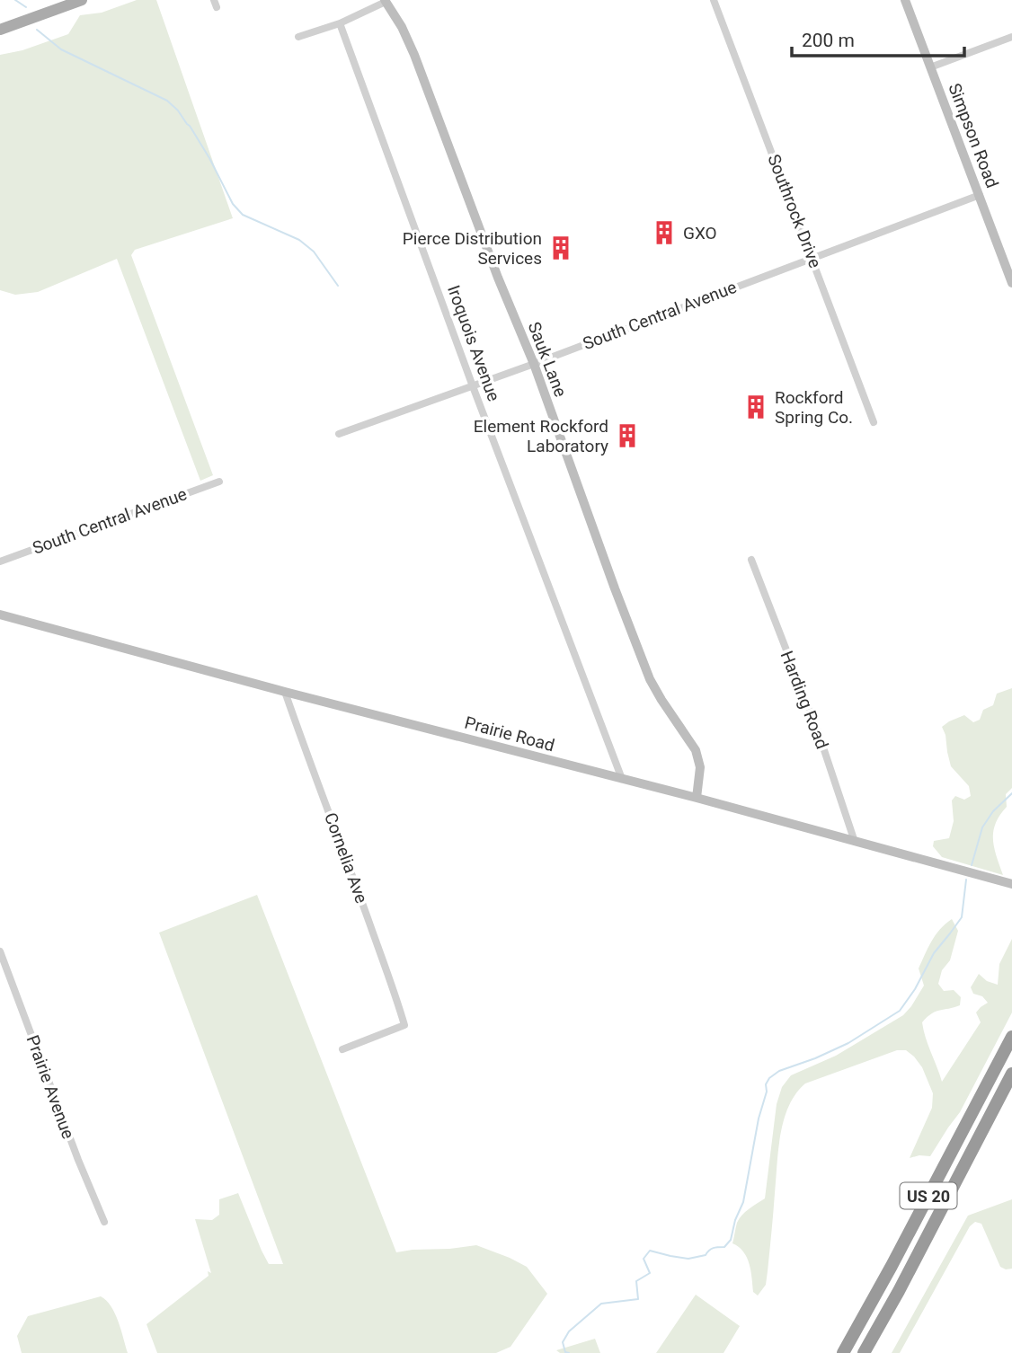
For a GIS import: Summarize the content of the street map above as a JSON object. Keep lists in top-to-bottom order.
{
  "streets": {
    "highway": ["US 20"],
    "street": [
      "Simpson Road",
      "Southrock Drive",
      "South Central Avenue",
      "Iroquois Avenue",
      "Sauk Lane",
      "Harding Road",
      "Prairie Road",
      "Cornelia Ave",
      "Prairie Avenue"
    ]
  },
  "crossings": [
    ["Simpson Road", "South Central Avenue"],
    ["Southrock Drive", "South Central Avenue"],
    ["South Central Avenue", "Iroquois Avenue"],
    ["South Central Avenue", "Sauk Lane"],
    ["Iroquois Avenue", "Prairie Road"],
    ["Sauk Lane", "Prairie Road"],
    ["Harding Road", "Prairie Road"],
    ["Prairie Road", "Cornelia Ave"]
  ],
  "places": {
    "building": [
      "GXO",
      "Pierce Distribution Services",
      "Rockford Spring Co.",
      "Element Rockford Laboratory"
    ]
  },
  "scale_bar": "200 m"
}
